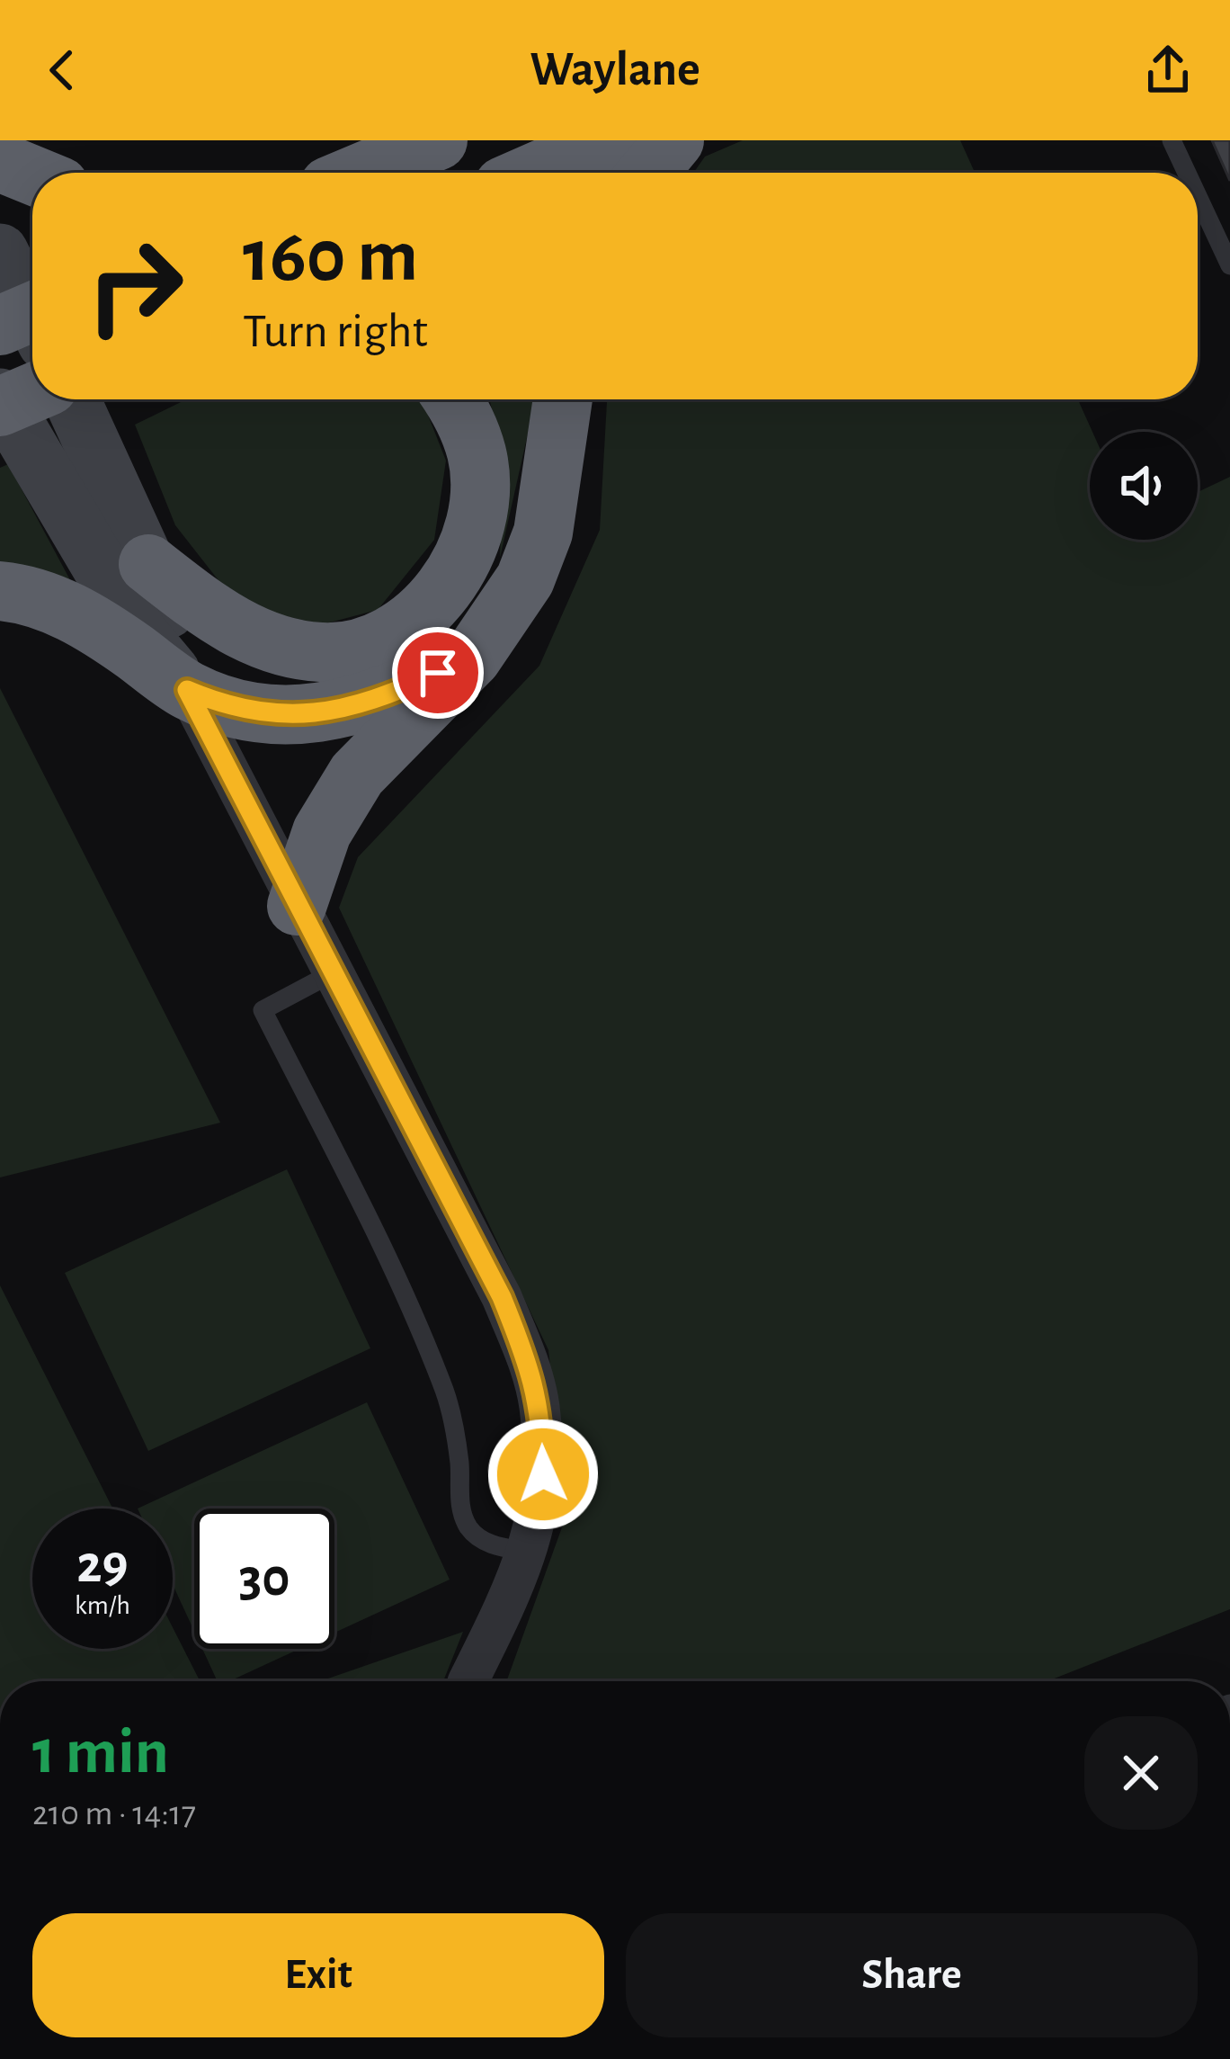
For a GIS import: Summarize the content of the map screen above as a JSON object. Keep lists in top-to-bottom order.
{
  "page": {
    "header": "Waylane",
    "turn": ["160 m", "Turn right"],
    "speed": "29 km/h",
    "limit": "30",
    "heading": ["1 min", "210 m · 14:17"],
    "buttons": ["Exit", "Share"]
  }
}
